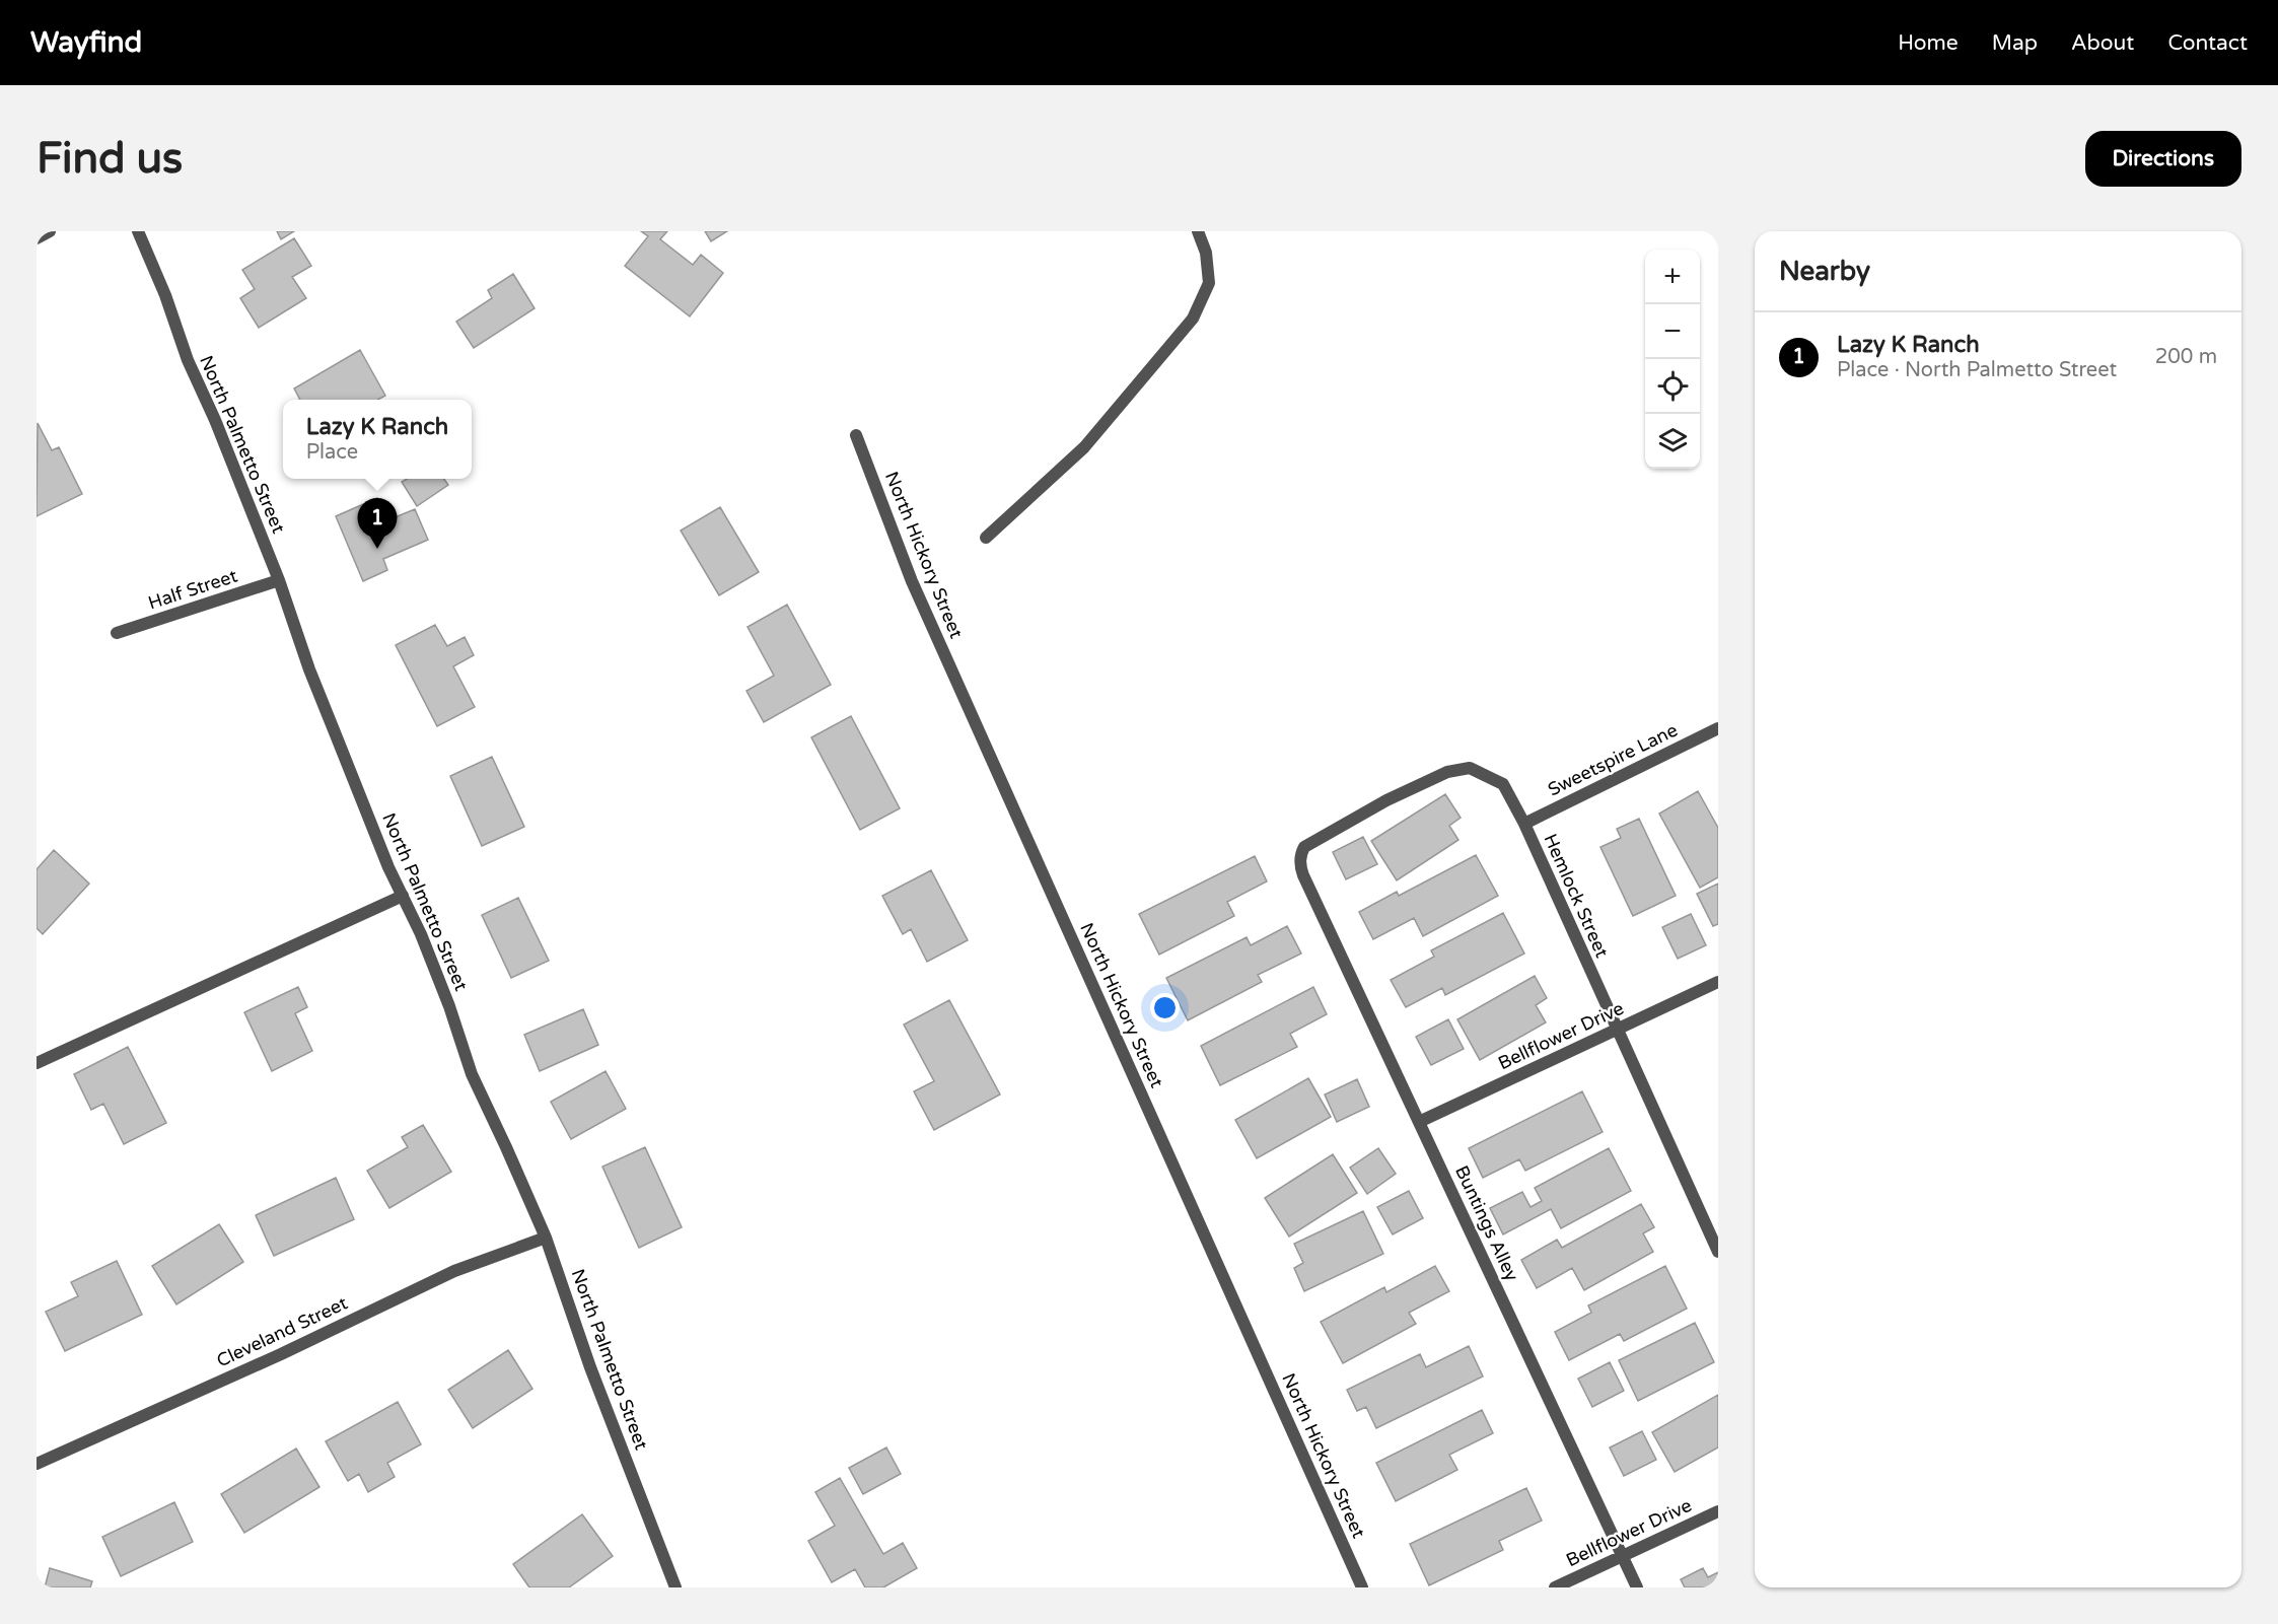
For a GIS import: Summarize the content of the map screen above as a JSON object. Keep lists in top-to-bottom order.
{
  "streets": {
    "street": [
      "North Palmetto Street",
      "North Hickory Street",
      "Half Street",
      "Sweetspire Lane",
      "Hemlock Street",
      "Bellflower Drive",
      "Buntings Alley",
      "Cleveland Street"
    ]
  },
  "crossings": [
    ["North Palmetto Street", "Half Street"],
    ["North Palmetto Street", "Cleveland Street"],
    ["Sweetspire Lane", "Hemlock Street"],
    ["Hemlock Street", "Bellflower Drive"],
    ["Hemlock Street", "Buntings Alley"],
    ["Bellflower Drive", "Buntings Alley"]
  ],
  "page": {
    "header": "Wayfind",
    "nav": [
      "Home",
      "Map",
      "About",
      "Contact"
    ],
    "buttons": "Directions",
    "title": "Find us",
    "heading": "Nearby",
    "map_buttons": ["+", "−"],
    "list": [
      {
        "mark": "1",
        "name": "Lazy K Ranch",
        "note": "Place · North Palmetto Street",
        "value": "200 m"
      }
    ],
    "popup": ["Lazy K Ranch", "Place"],
    "pins": "1"
  }
}
